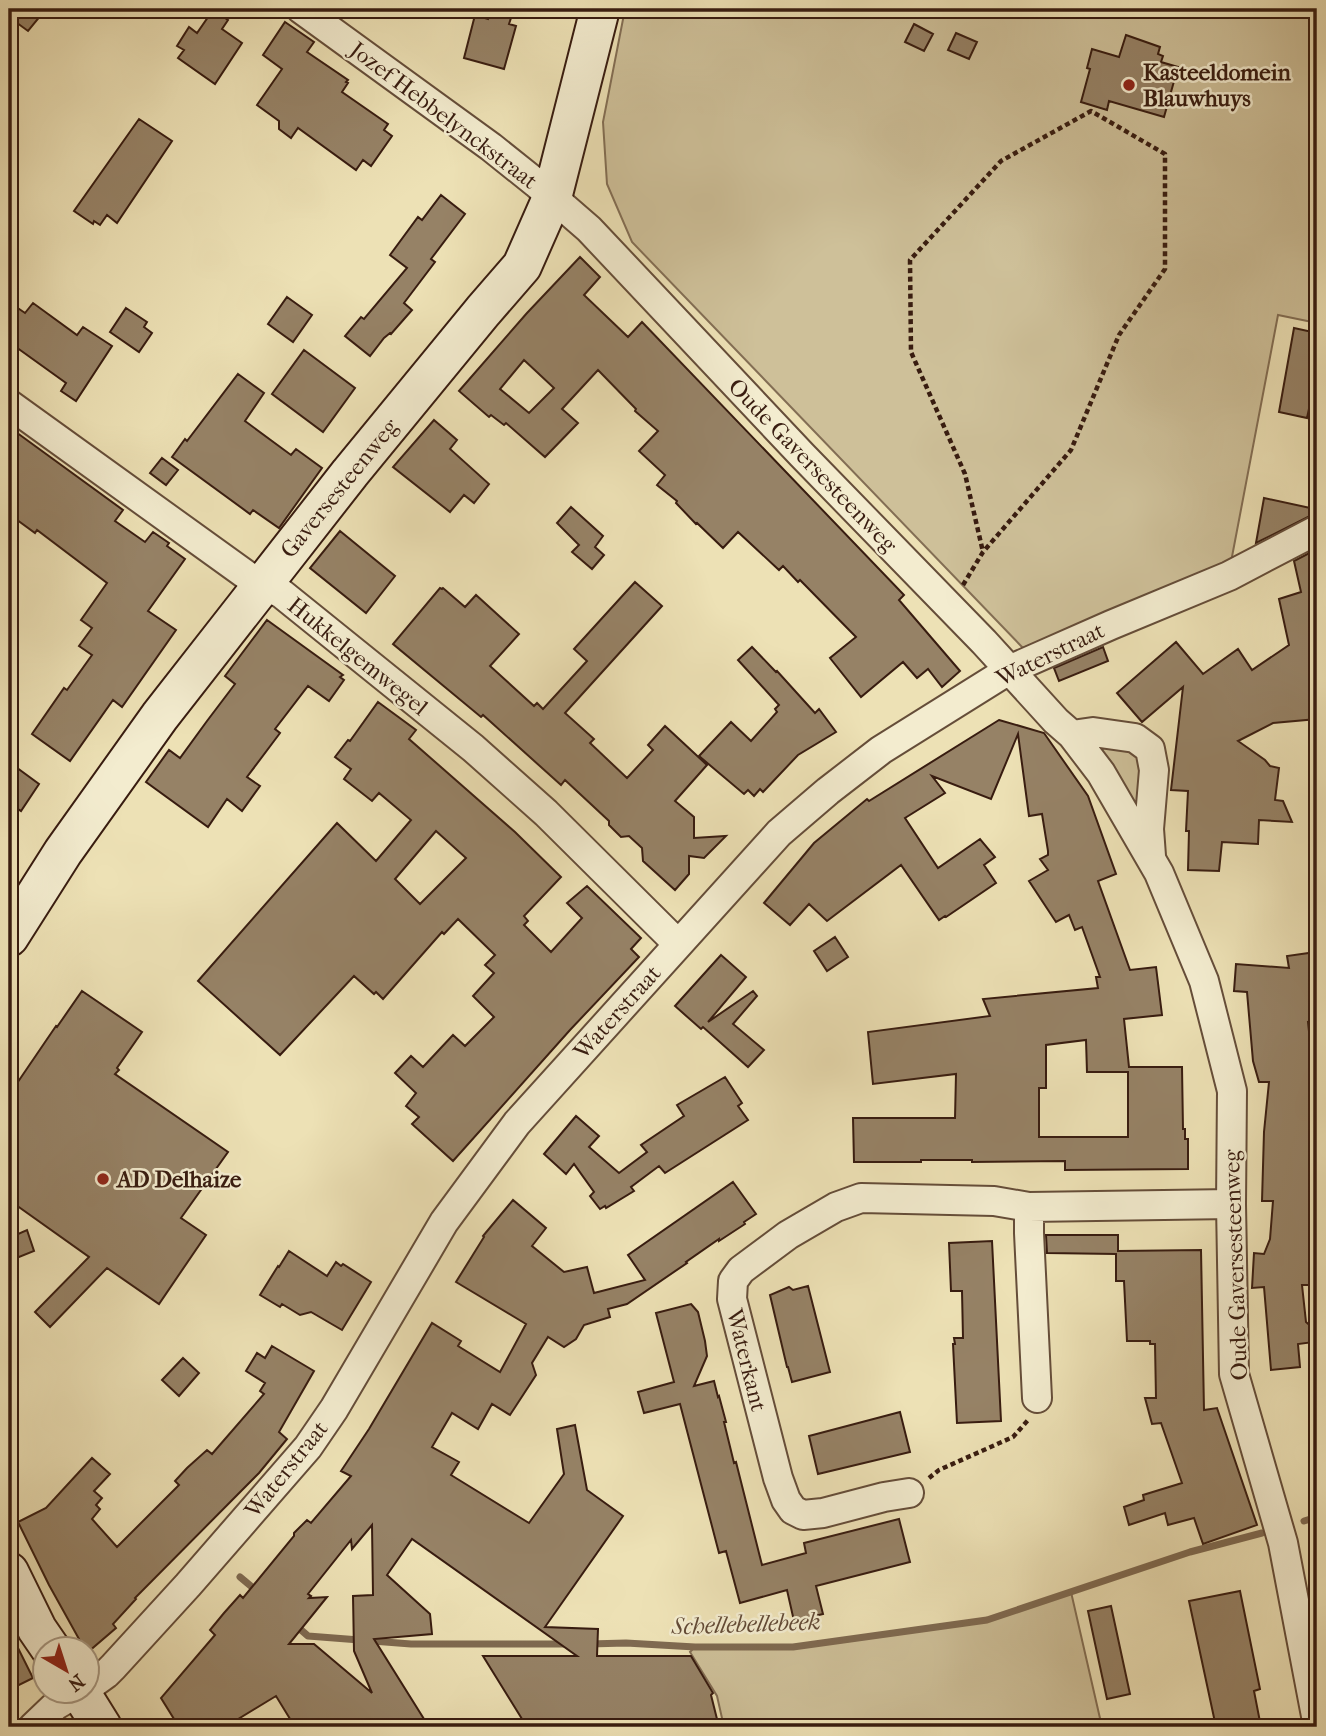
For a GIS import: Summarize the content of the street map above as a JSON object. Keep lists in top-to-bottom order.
{
  "streets": {
    "street": [
      "Jozef Hebbelynckstraat",
      "Oude Gaversesteenweg",
      "Gaversesteenweg",
      "Waterstraat",
      "Hukkelgemwegel",
      "Waterkant"
    ]
  },
  "crossings": [
    ["Jozef Hebbelynckstraat", "Oude Gaversesteenweg"],
    ["Jozef Hebbelynckstraat", "Gaversesteenweg"],
    ["Oude Gaversesteenweg", "Gaversesteenweg"],
    ["Oude Gaversesteenweg", "Waterstraat"],
    ["Oude Gaversesteenweg", "Waterkant"],
    ["Gaversesteenweg", "Hukkelgemwegel"],
    ["Waterstraat", "Hukkelgemwegel"]
  ],
  "water": ["Schellebellebeek"],
  "places": ["Kasteeldomein Blauwhuys", "AD Delhaize"],
  "north": "bottom right"
}
